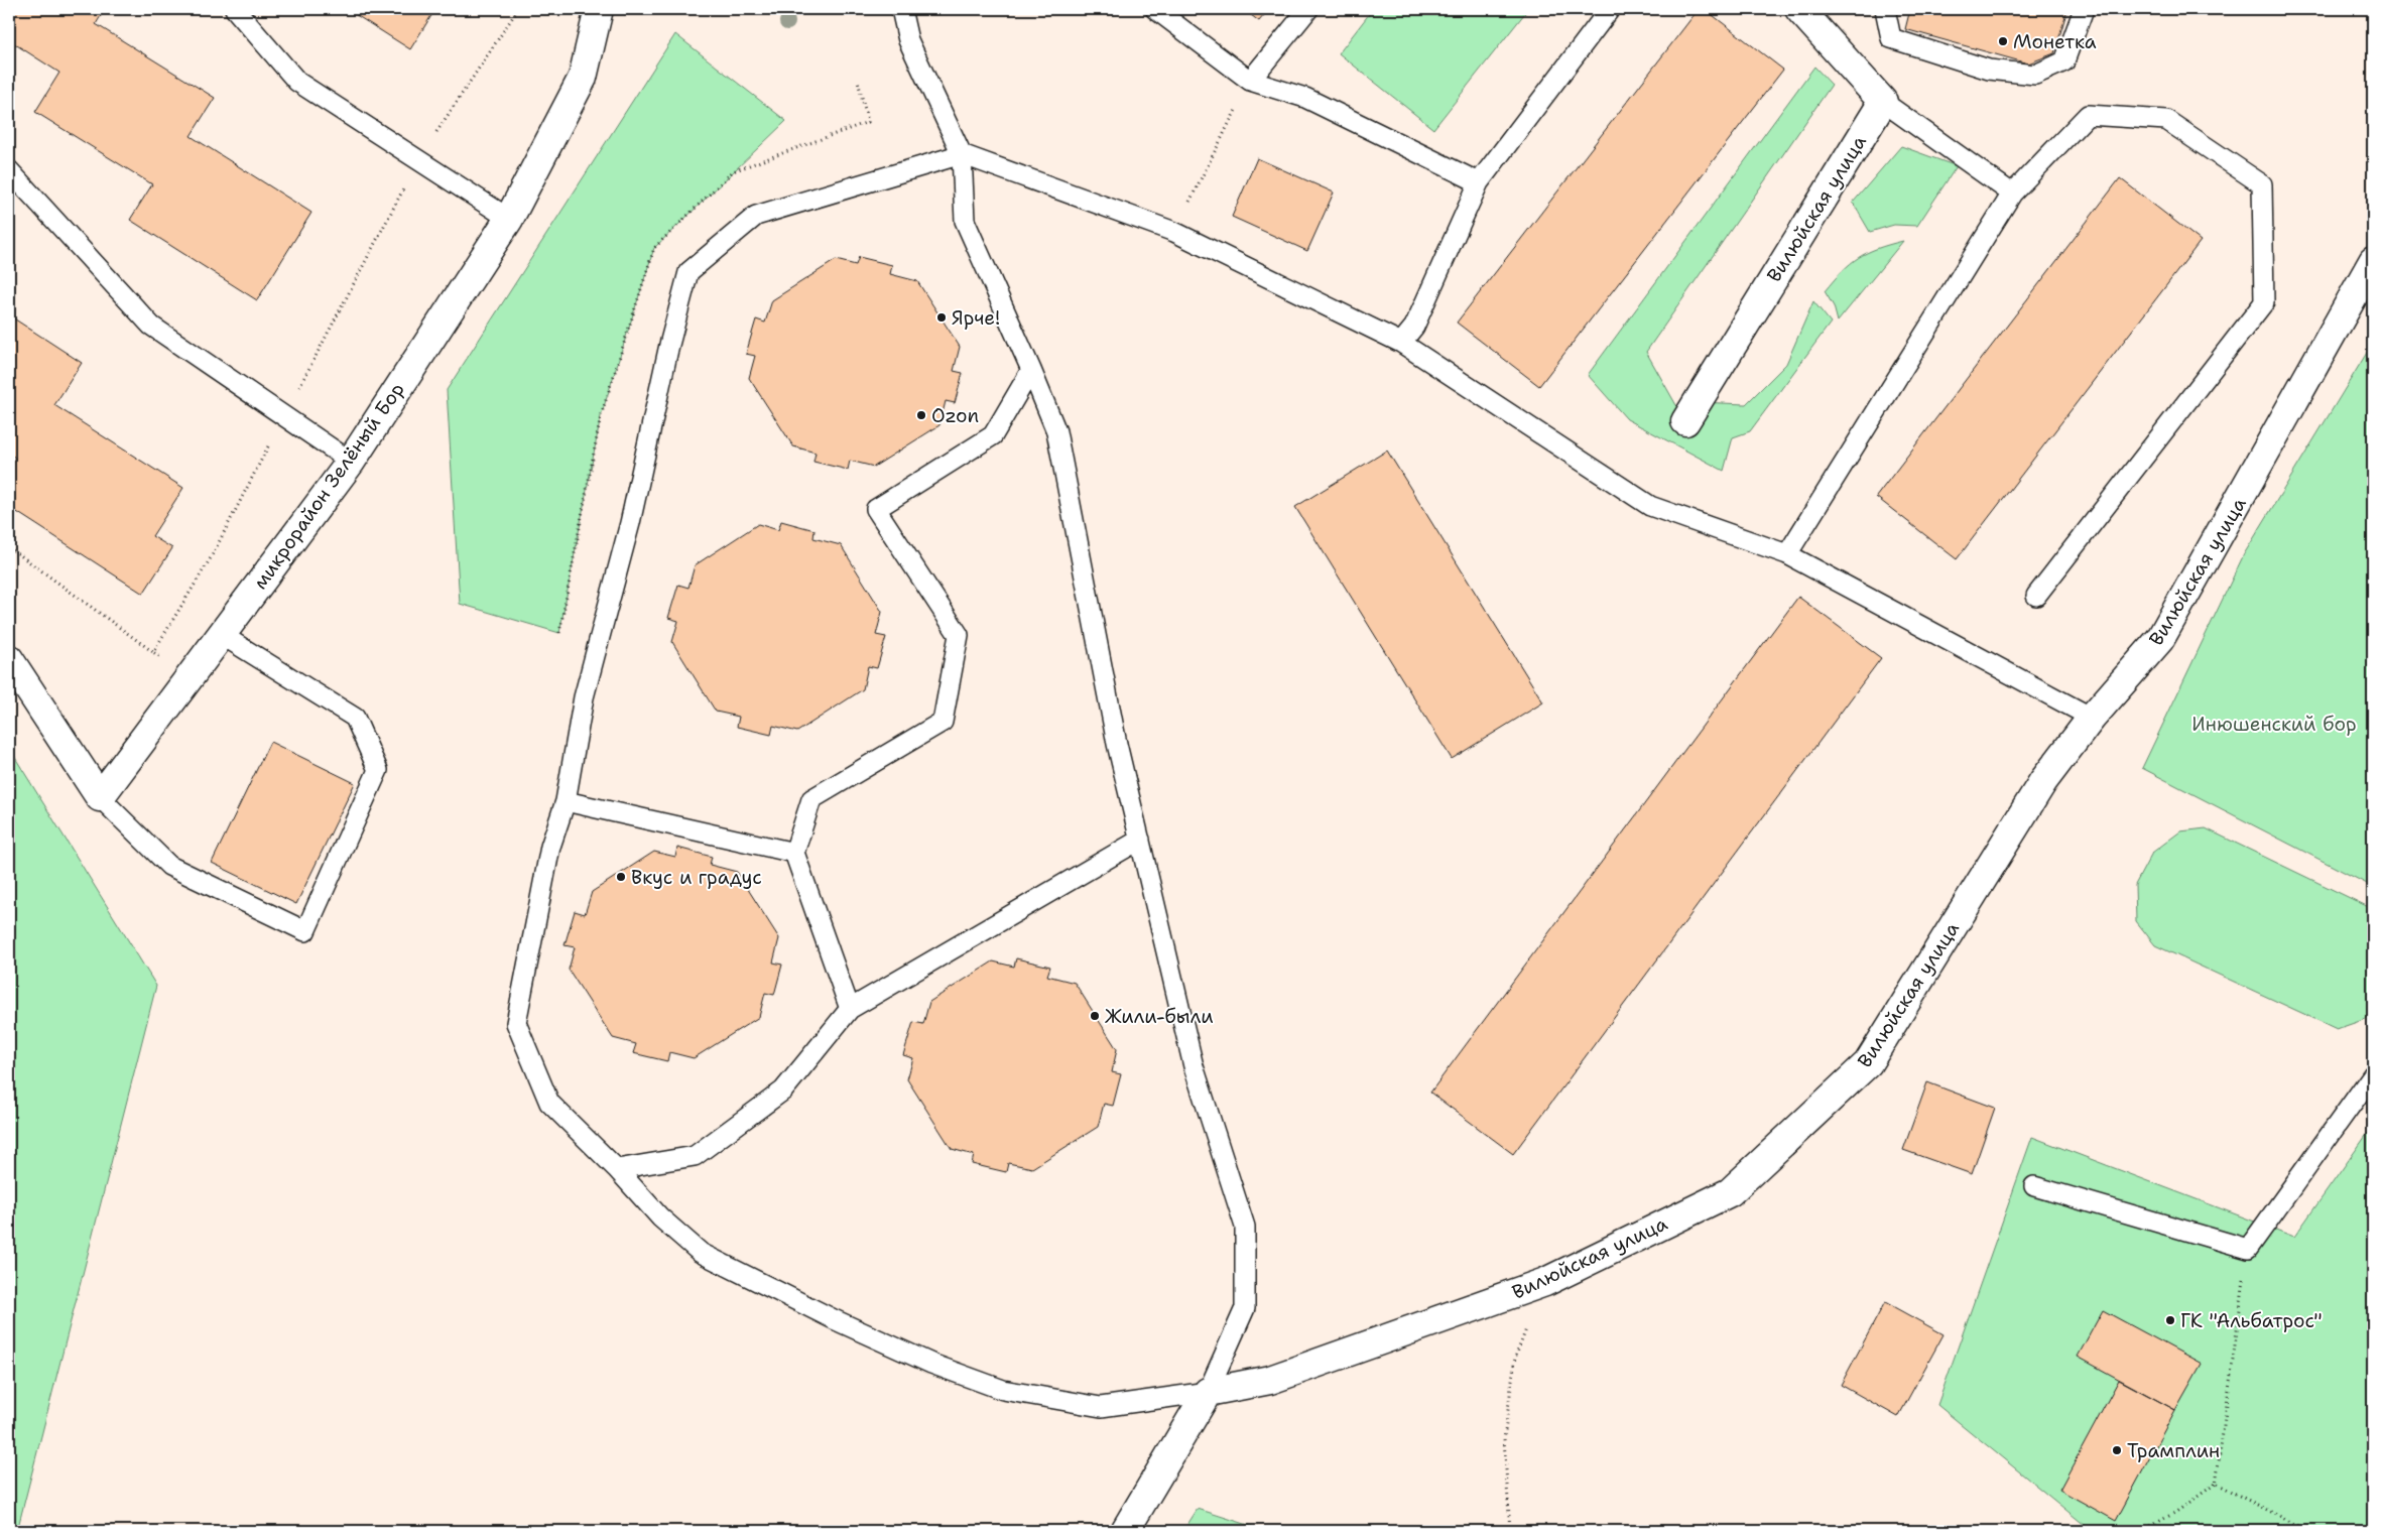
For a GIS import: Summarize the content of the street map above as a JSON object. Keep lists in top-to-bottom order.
{
  "streets": {
    "street": ["Вилюйская улица", "микрорайон Зелёный Бор"]
  },
  "parks": ["Инюшенский бор"],
  "places": [
    "Монетка",
    "Ярче!",
    "Ozon",
    "Вкус и градус",
    "Жили-были",
    "ГК \"Альбатрос\"",
    "Трамплин"
  ]
}
